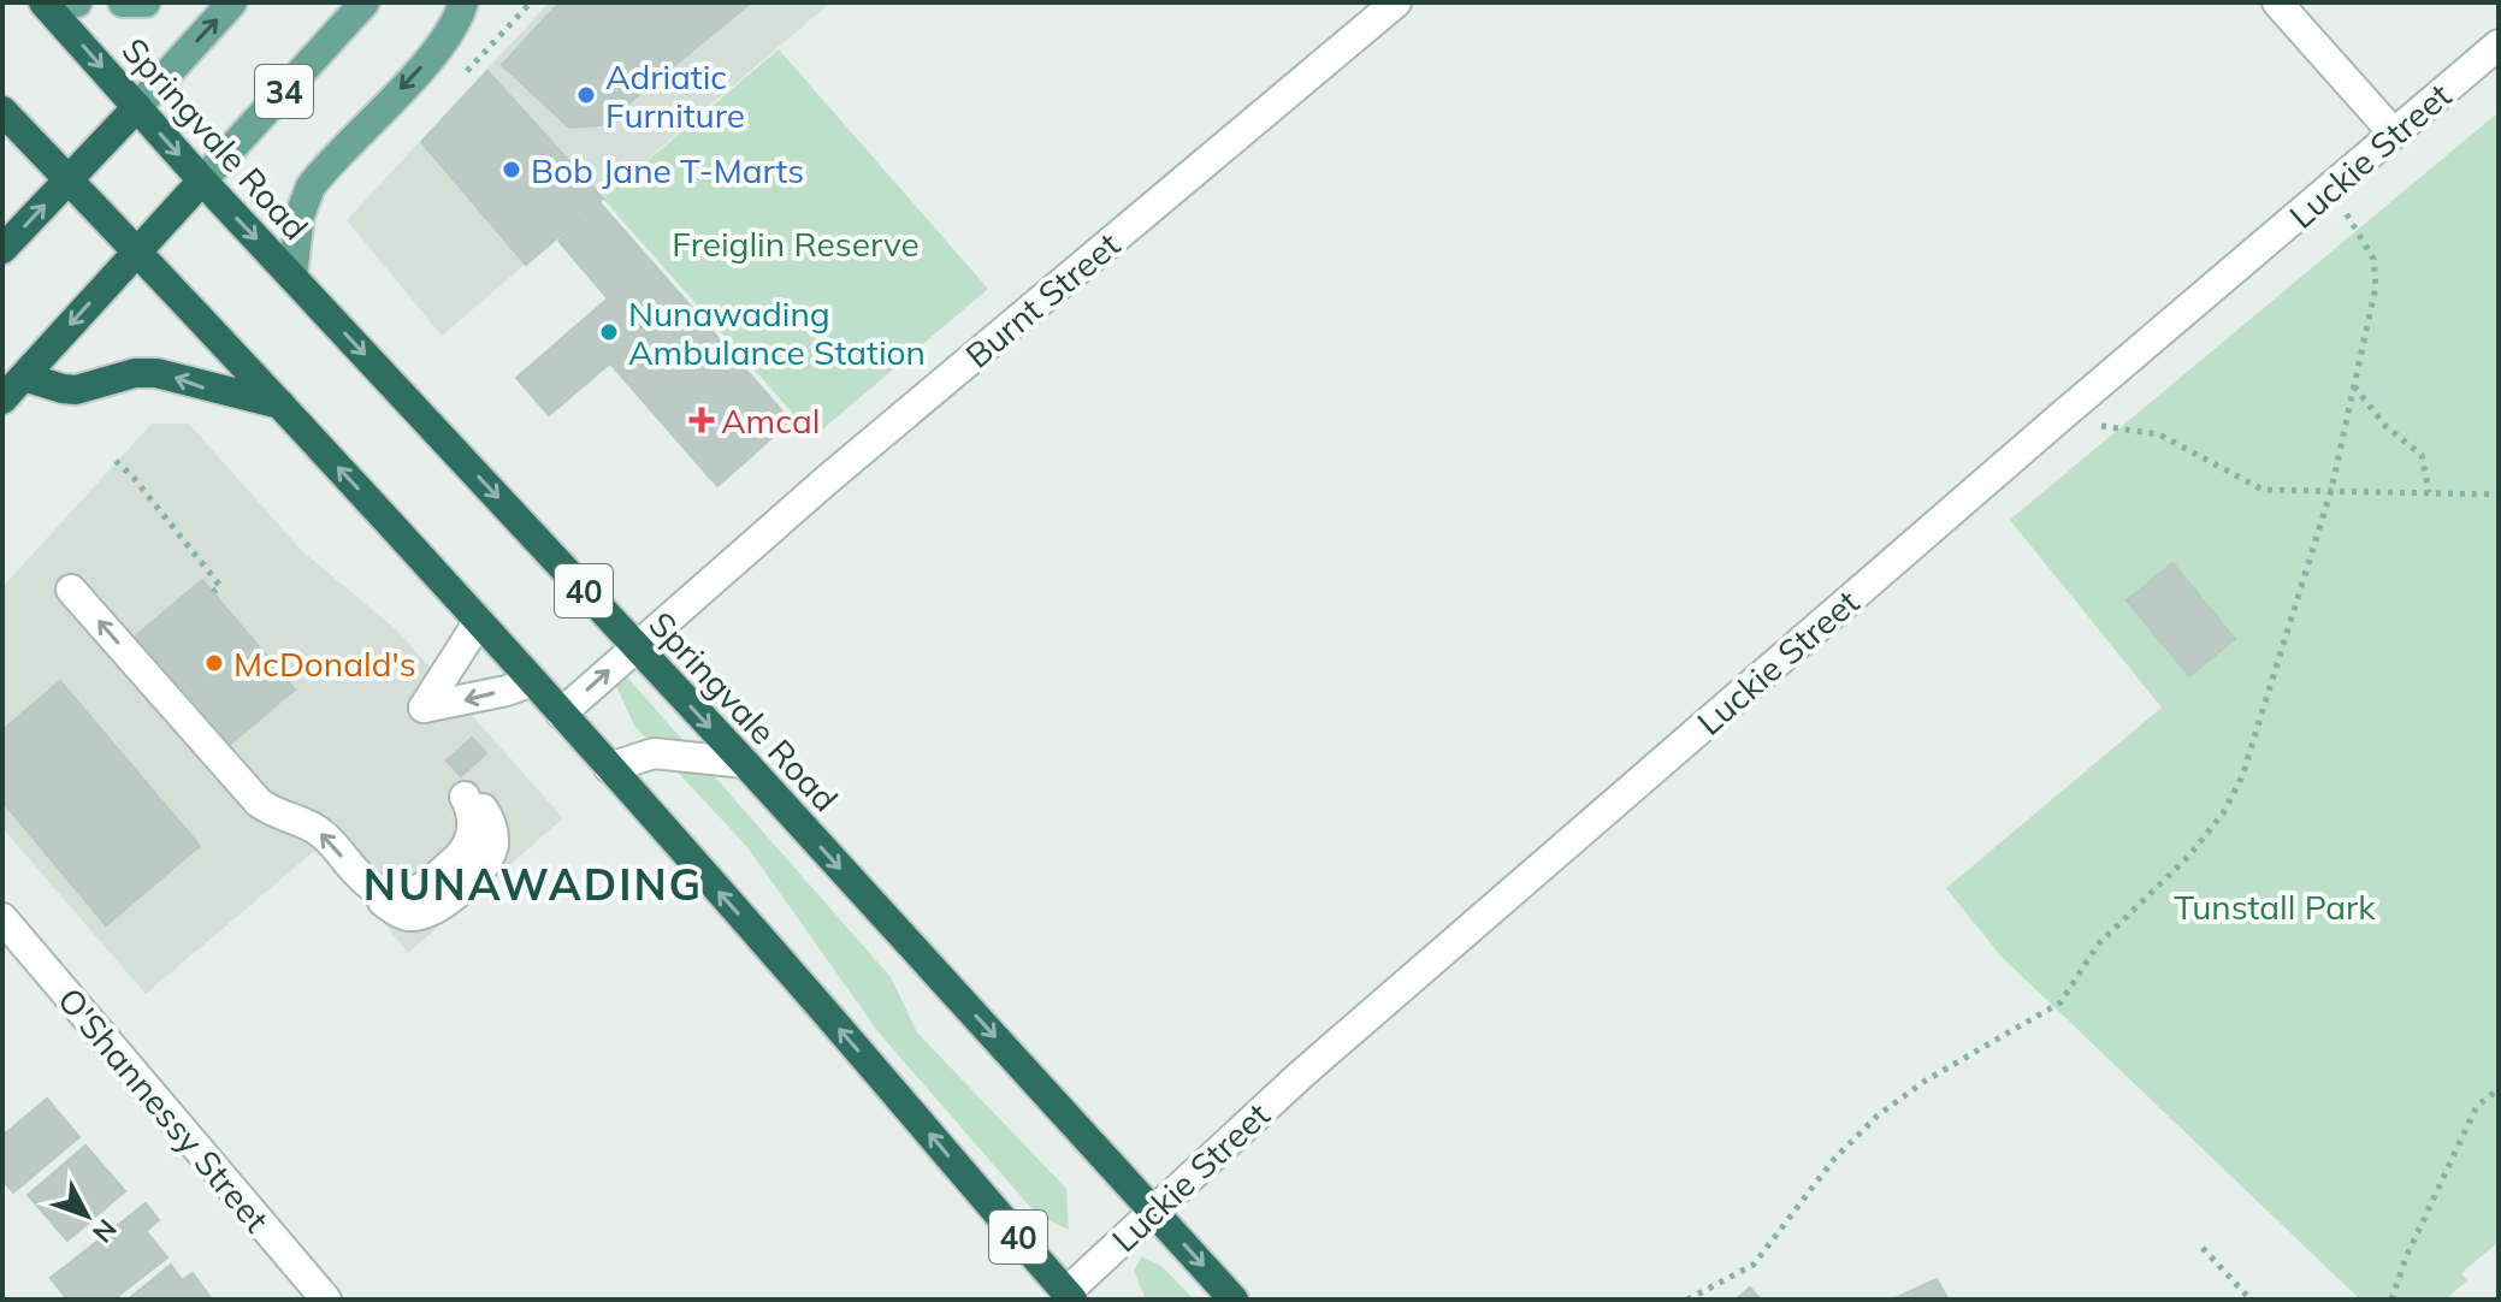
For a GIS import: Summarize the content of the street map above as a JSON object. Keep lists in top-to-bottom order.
{
  "streets": {
    "highway": ["34", "Springvale Road", "40"],
    "street": ["Luckie Street", "Burnt Street", "O'Shannessy Street"]
  },
  "crossings": [
    ["34", "Springvale Road"],
    ["34", "40"],
    ["Springvale Road", "Luckie Street"],
    ["Springvale Road", "Burnt Street"],
    ["Luckie Street", "40"],
    ["Burnt Street", "40"]
  ],
  "districts": ["NUNAWADING"],
  "parks": ["Freiglin Reserve", "Tunstall Park"],
  "places": {
    "other": [
      "Adriatic Furniture",
      "Bob Jane T-Marts",
      "Nunawading Ambulance Station",
      "McDonald's"
    ],
    "health": ["Amcal"]
  },
  "north": "bottom right"
}
